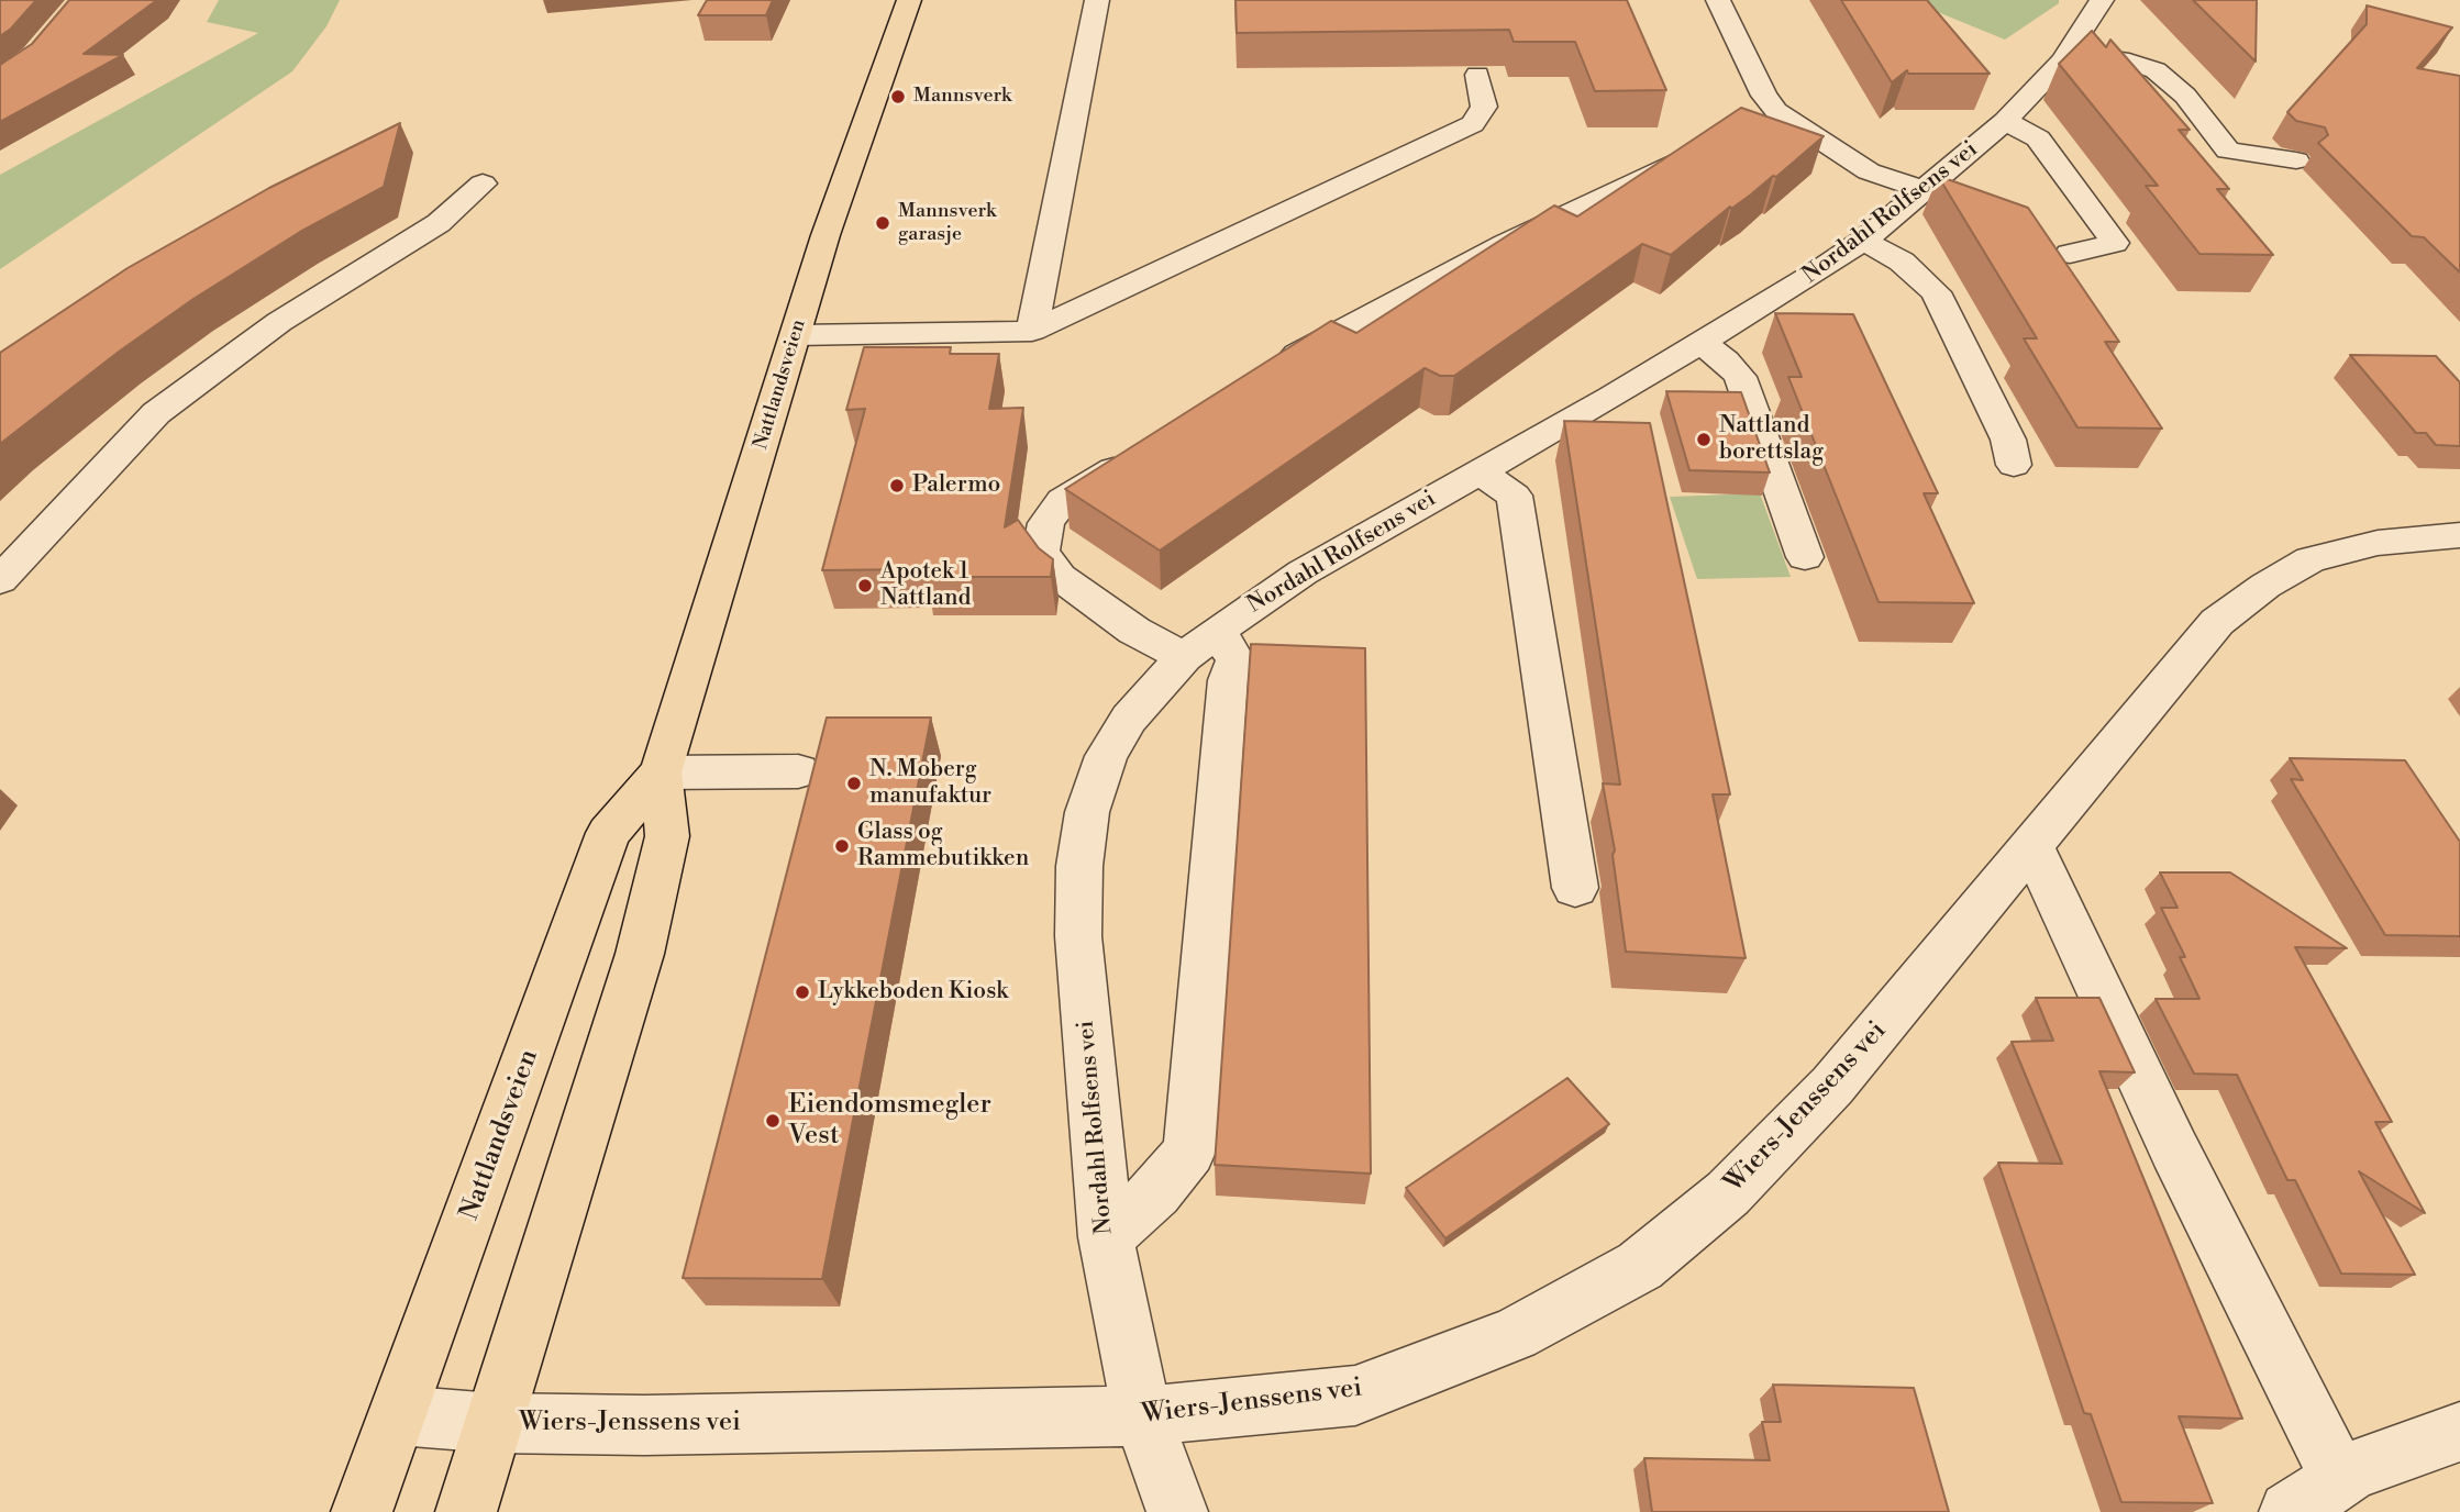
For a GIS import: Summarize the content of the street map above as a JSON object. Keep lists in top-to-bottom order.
{
  "streets": {
    "main road": ["Nattlandsveien"],
    "street": ["Nordahl Rolfsens vei", "Wiers-Jenssens vei"]
  },
  "crossings": [
    ["Nordahl Rolfsens vei", "Wiers-Jenssens vei"],
    ["Nattlandsveien", "Wiers-Jenssens vei"]
  ],
  "places": [
    "Mannsverk",
    "Mannsverk garasje",
    "Nattland borettslag",
    "Palermo",
    "Apotek 1 Nattland",
    "N. Moberg manufaktur",
    "Glass og Rammebutikken",
    "Lykkeboden Kiosk",
    "Eiendomsmegler Vest"
  ]
}
